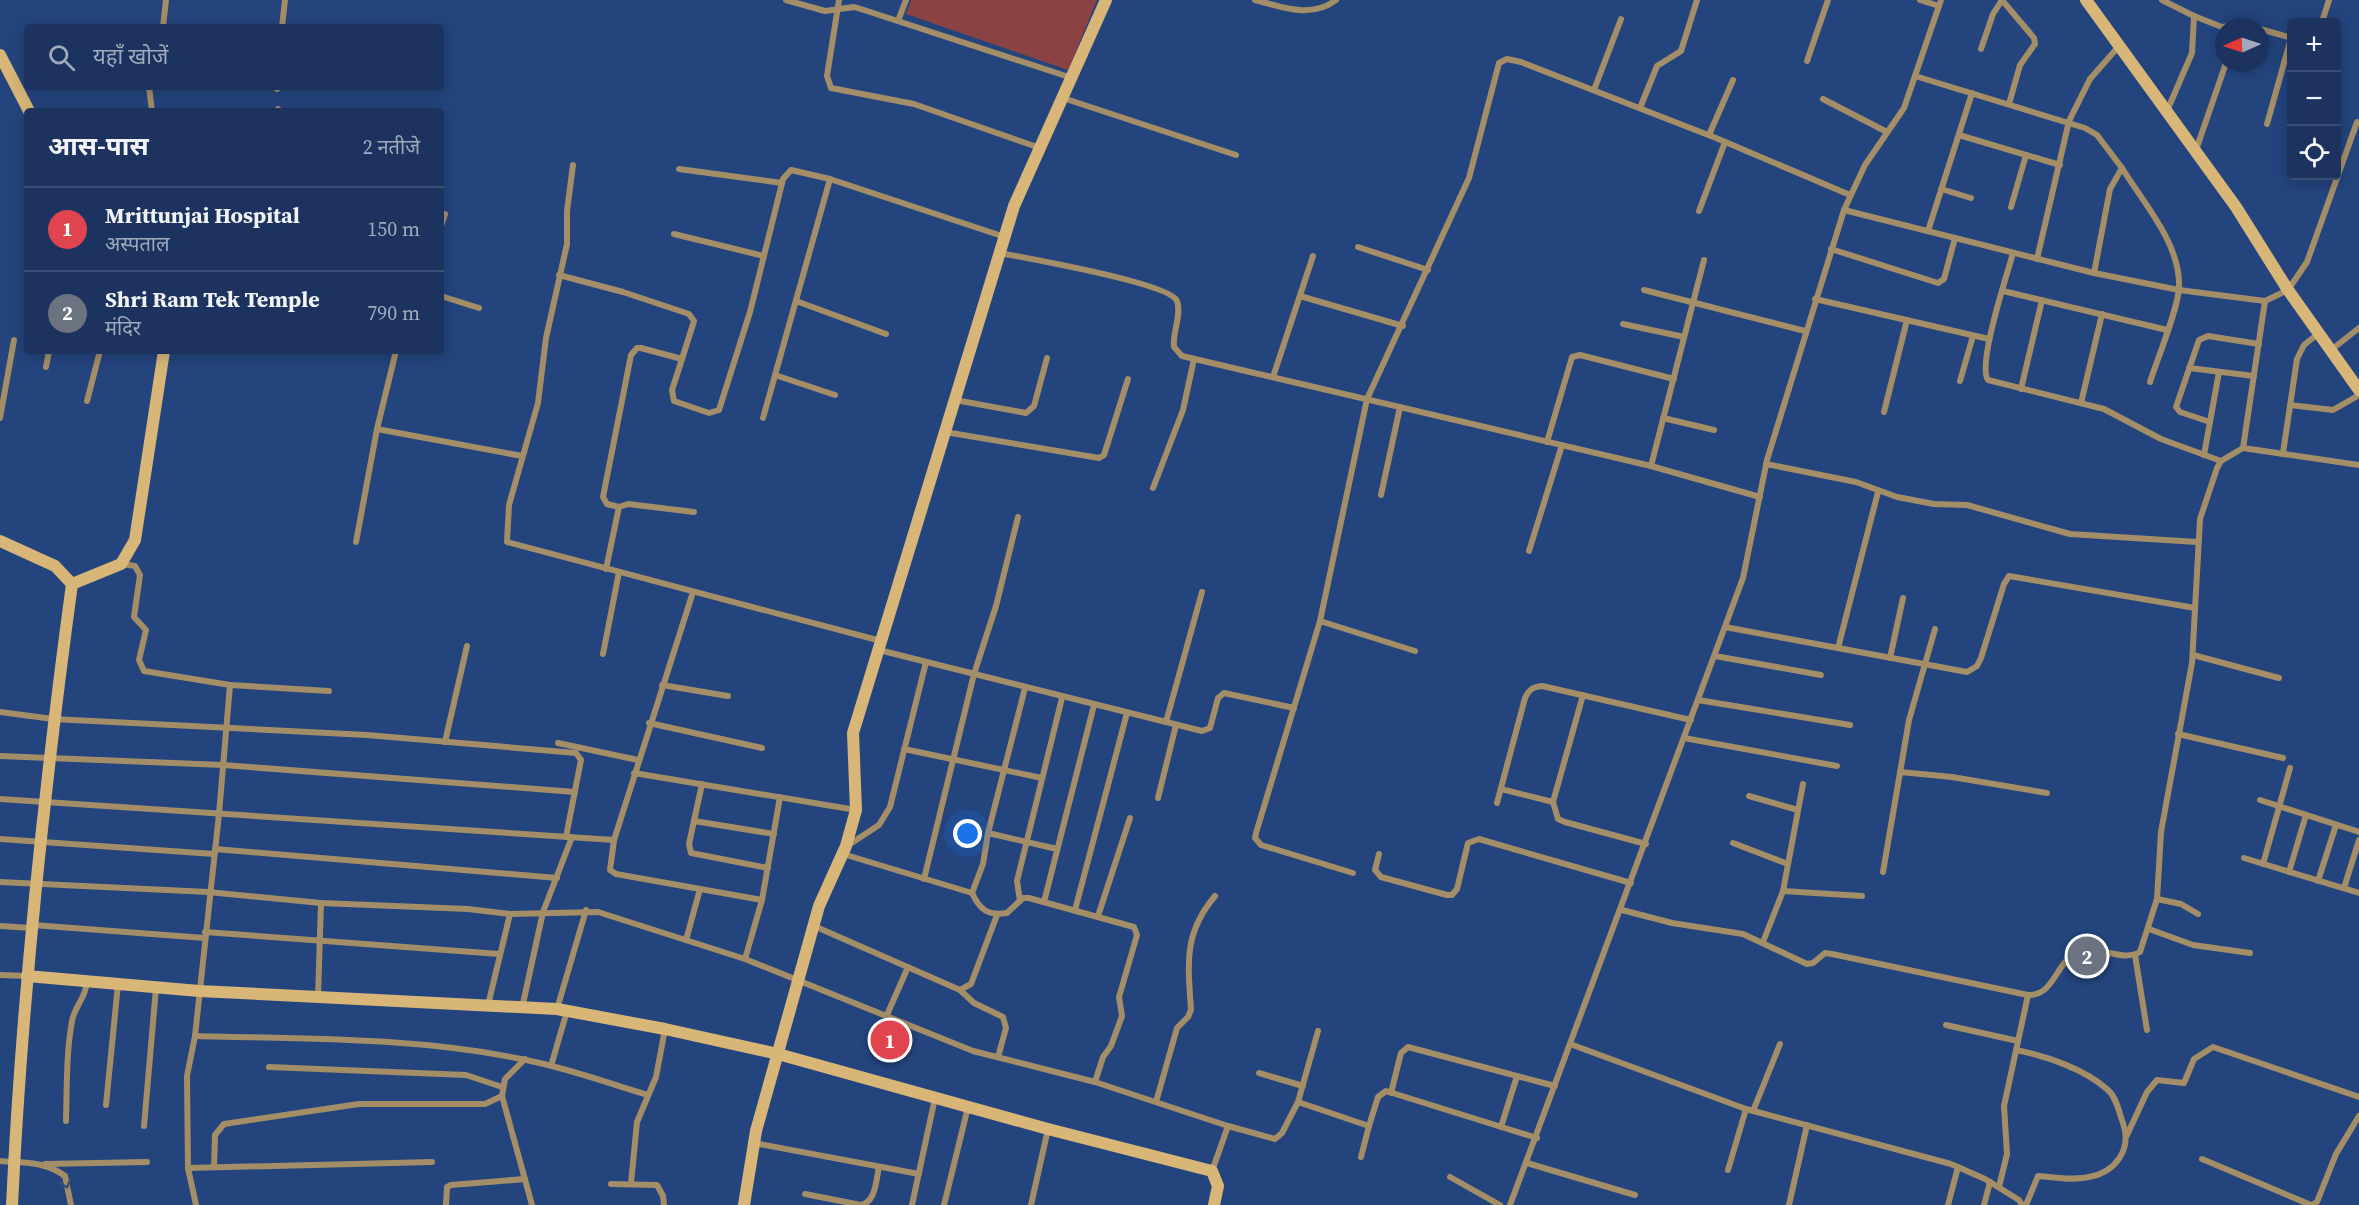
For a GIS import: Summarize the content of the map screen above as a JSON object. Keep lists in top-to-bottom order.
{
  "north": "left",
  "page": {
    "map_buttons": ["+", "−"],
    "search": "यहाँ खोजें",
    "heading": ["आस-पास", "2 नतीजे"],
    "list": [
      {
        "mark": "1",
        "name": "Mrittunjai Hospital",
        "note": "अस्पताल",
        "value": "150 m"
      },
      {
        "mark": "2",
        "name": "Shri Ram Tek Temple",
        "note": "मंदिर",
        "value": "790 m"
      }
    ],
    "pins": ["2", "1"]
  }
}
